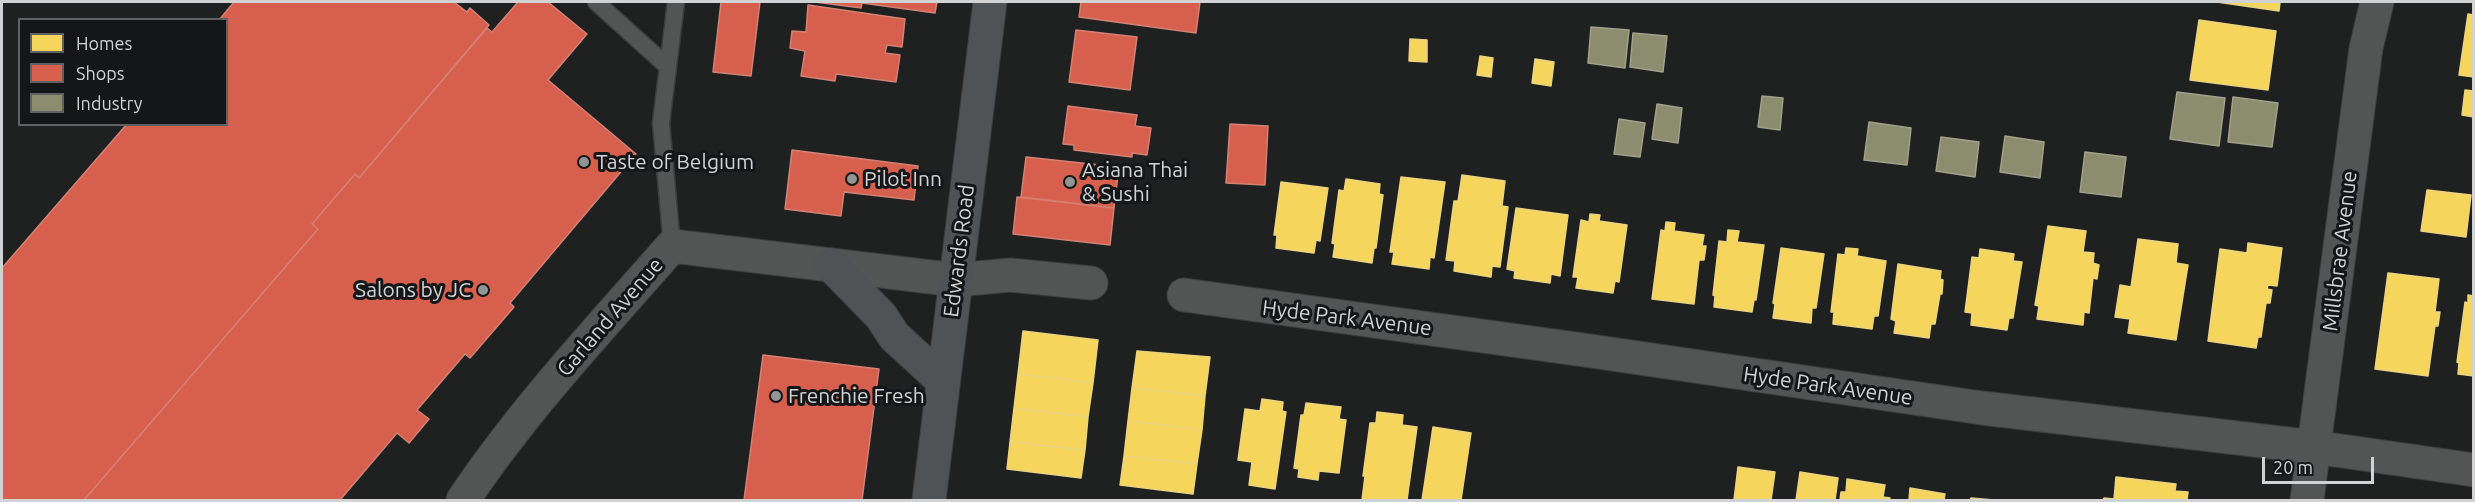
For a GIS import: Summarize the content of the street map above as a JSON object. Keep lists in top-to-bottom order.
{
  "streets": {
    "main road": ["Edwards Road"],
    "street": ["Millsbrae Avenue", "Garland Avenue", "Hyde Park Avenue"]
  },
  "crossings": [
    ["Edwards Road", "Garland Avenue"],
    ["Millsbrae Avenue", "Hyde Park Avenue"]
  ],
  "places": [
    "Taste of Belgium",
    "Pilot Inn",
    "Asiana Thai & Sushi",
    "Salons by JC",
    "Frenchie Fresh"
  ],
  "legend": ["Homes", "Shops", "Industry"],
  "scale_bar": "20 m"
}
